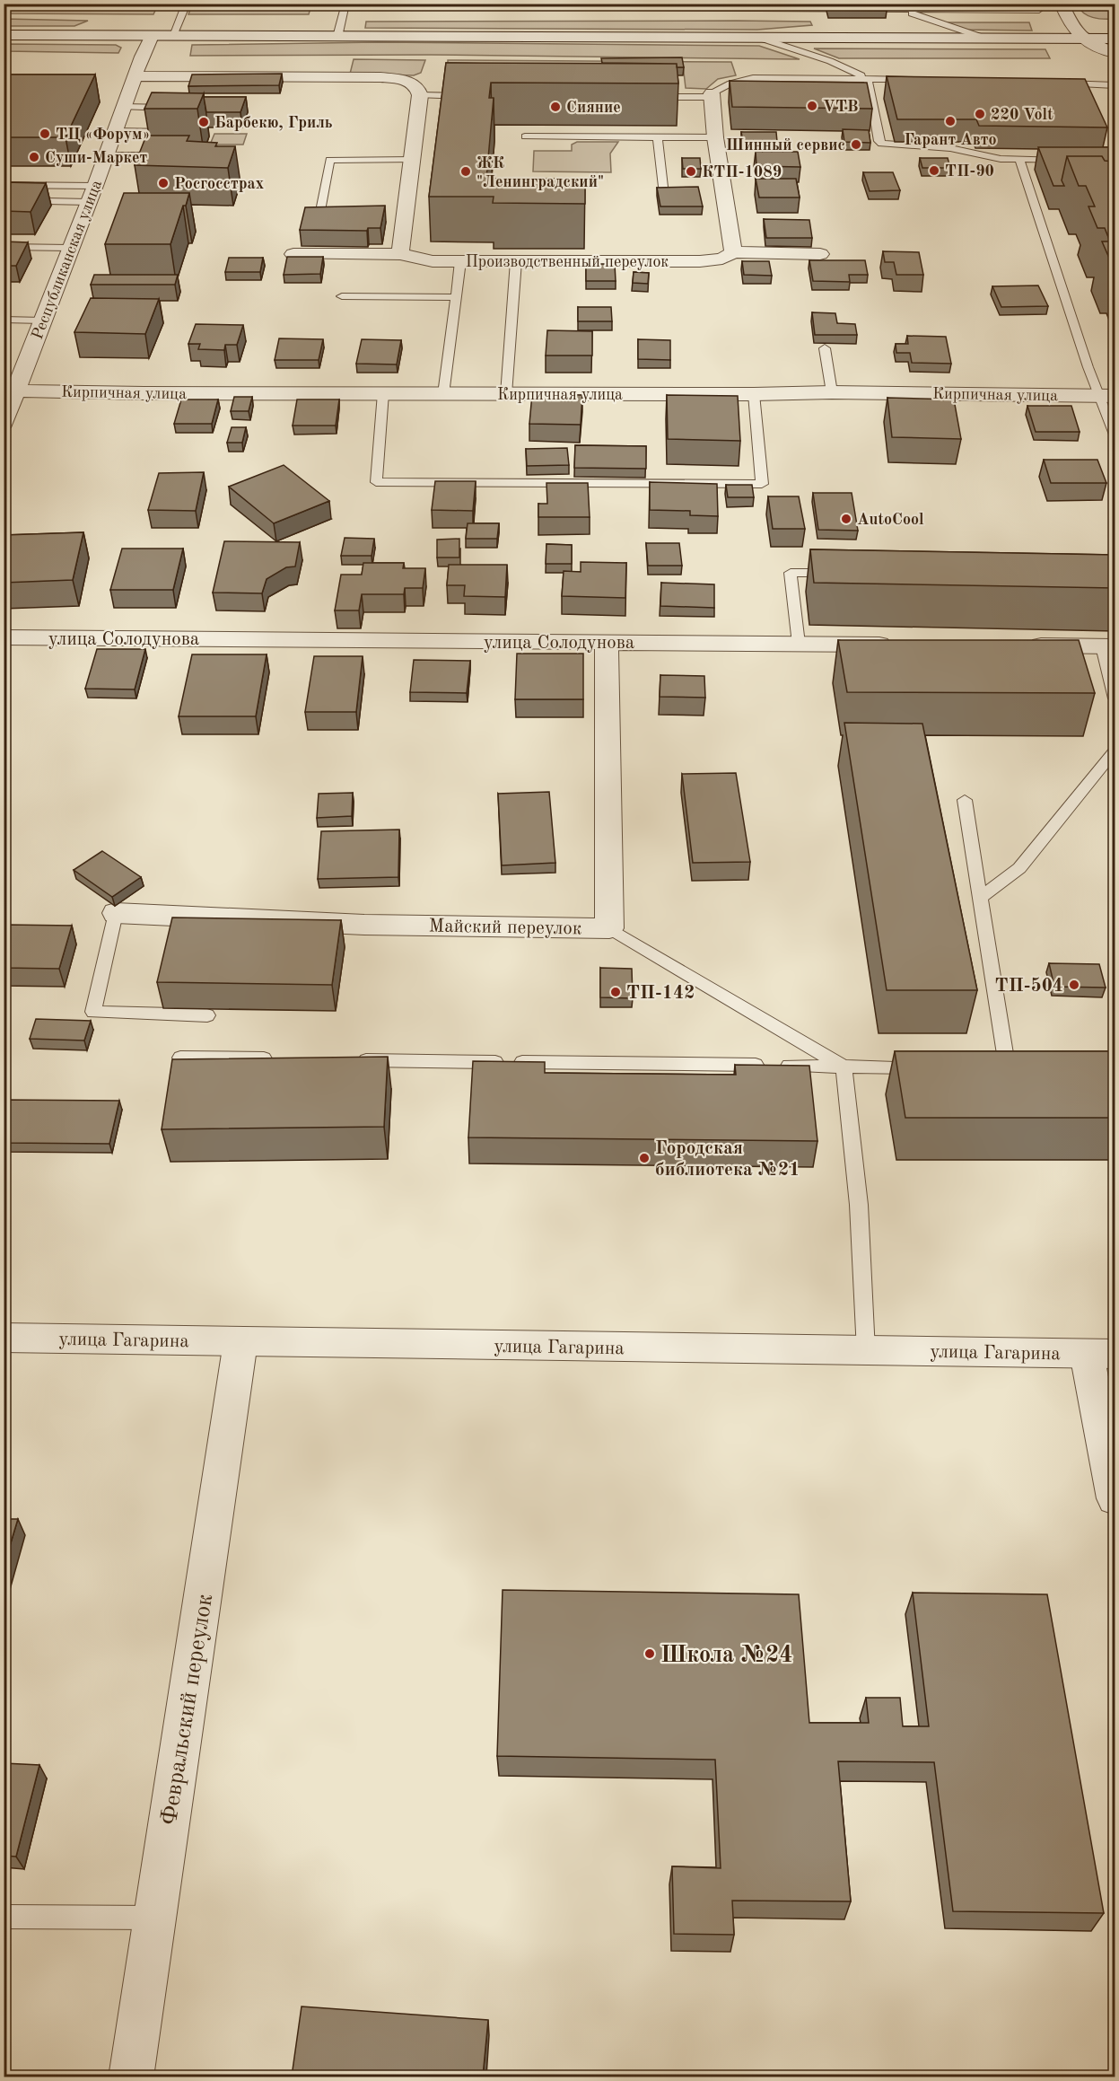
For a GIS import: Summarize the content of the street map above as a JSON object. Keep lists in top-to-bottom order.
{
  "streets": {
    "street": [
      "Республиканская улица",
      "Производственный переулок",
      "Кирпичная улица",
      "улица Солодунова",
      "Майский переулок",
      "улица Гагарина",
      "Февральский переулок"
    ]
  },
  "crossings": [
    ["Республиканская улица", "Кирпичная улица"],
    ["улица Солодунова", "Майский переулок"],
    ["улица Гагарина", "Февральский переулок"]
  ],
  "places": [
    "VTB",
    "Сияние",
    "220 Volt",
    "Гарант Авто",
    "Барбекю, Гриль",
    "ТЦ «Форум»",
    "Шинный сервис",
    "Суши-Маркет",
    "ТП-90",
    "ЖК \"Ленинградский\"",
    "КТП-1089",
    "Росгосстрах",
    "AutoCool",
    "ТП-504",
    "ТП-142",
    "Городская библиотека №21",
    "Школа №24"
  ]
}
